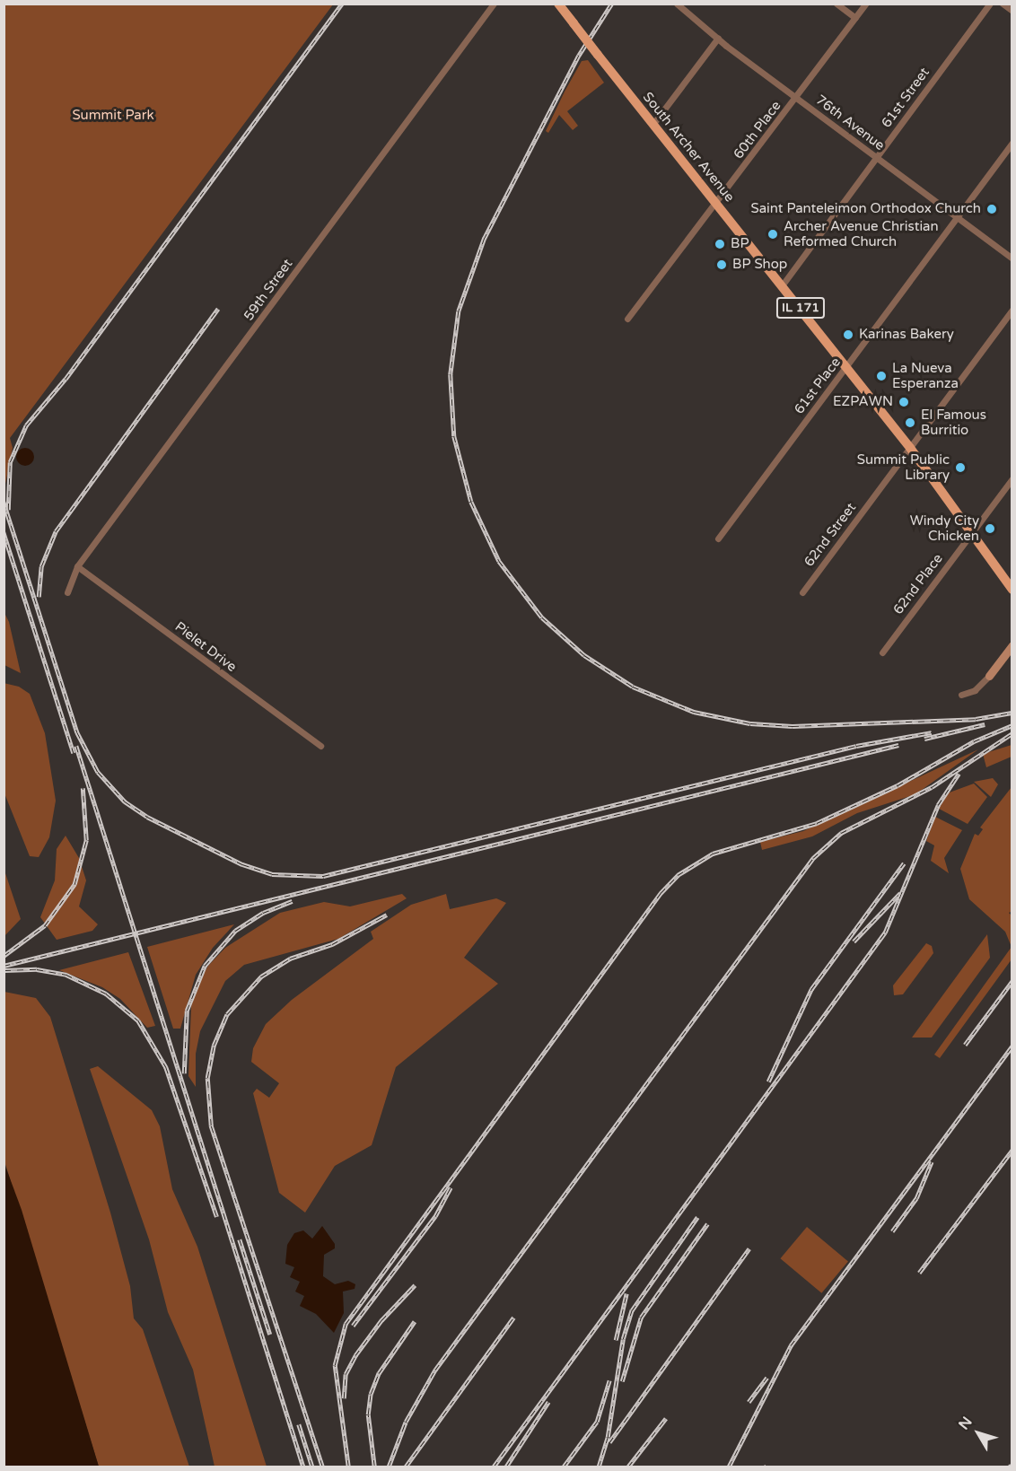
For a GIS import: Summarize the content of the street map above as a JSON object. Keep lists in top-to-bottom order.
{
  "streets": {
    "main road": ["South Archer Avenue", "IL 171"],
    "street": [
      "61st Street",
      "76th Avenue",
      "60th Place",
      "59th Street",
      "61st Place",
      "62nd Street",
      "62nd Place",
      "Pielet Drive"
    ]
  },
  "crossings": [
    ["61st Street", "76th Avenue"],
    ["61st Street", "South Archer Avenue"],
    ["76th Avenue", "60th Place"],
    ["76th Avenue", "61st Place"],
    ["60th Place", "South Archer Avenue"],
    ["South Archer Avenue", "61st Place"],
    ["South Archer Avenue", "62nd Street"],
    ["South Archer Avenue", "62nd Place"],
    ["59th Street", "Pielet Drive"]
  ],
  "parks": ["Summit Park"],
  "places": [
    "Saint Panteleimon Orthodox Church",
    "Archer Avenue Christian Reformed Church",
    "BP",
    "BP Shop",
    "Karinas Bakery",
    "La Nueva Esperanza",
    "EZPAWN",
    "El Famous Burritio",
    "Summit Public Library",
    "Windy City Chicken"
  ],
  "north": "top left"
}
